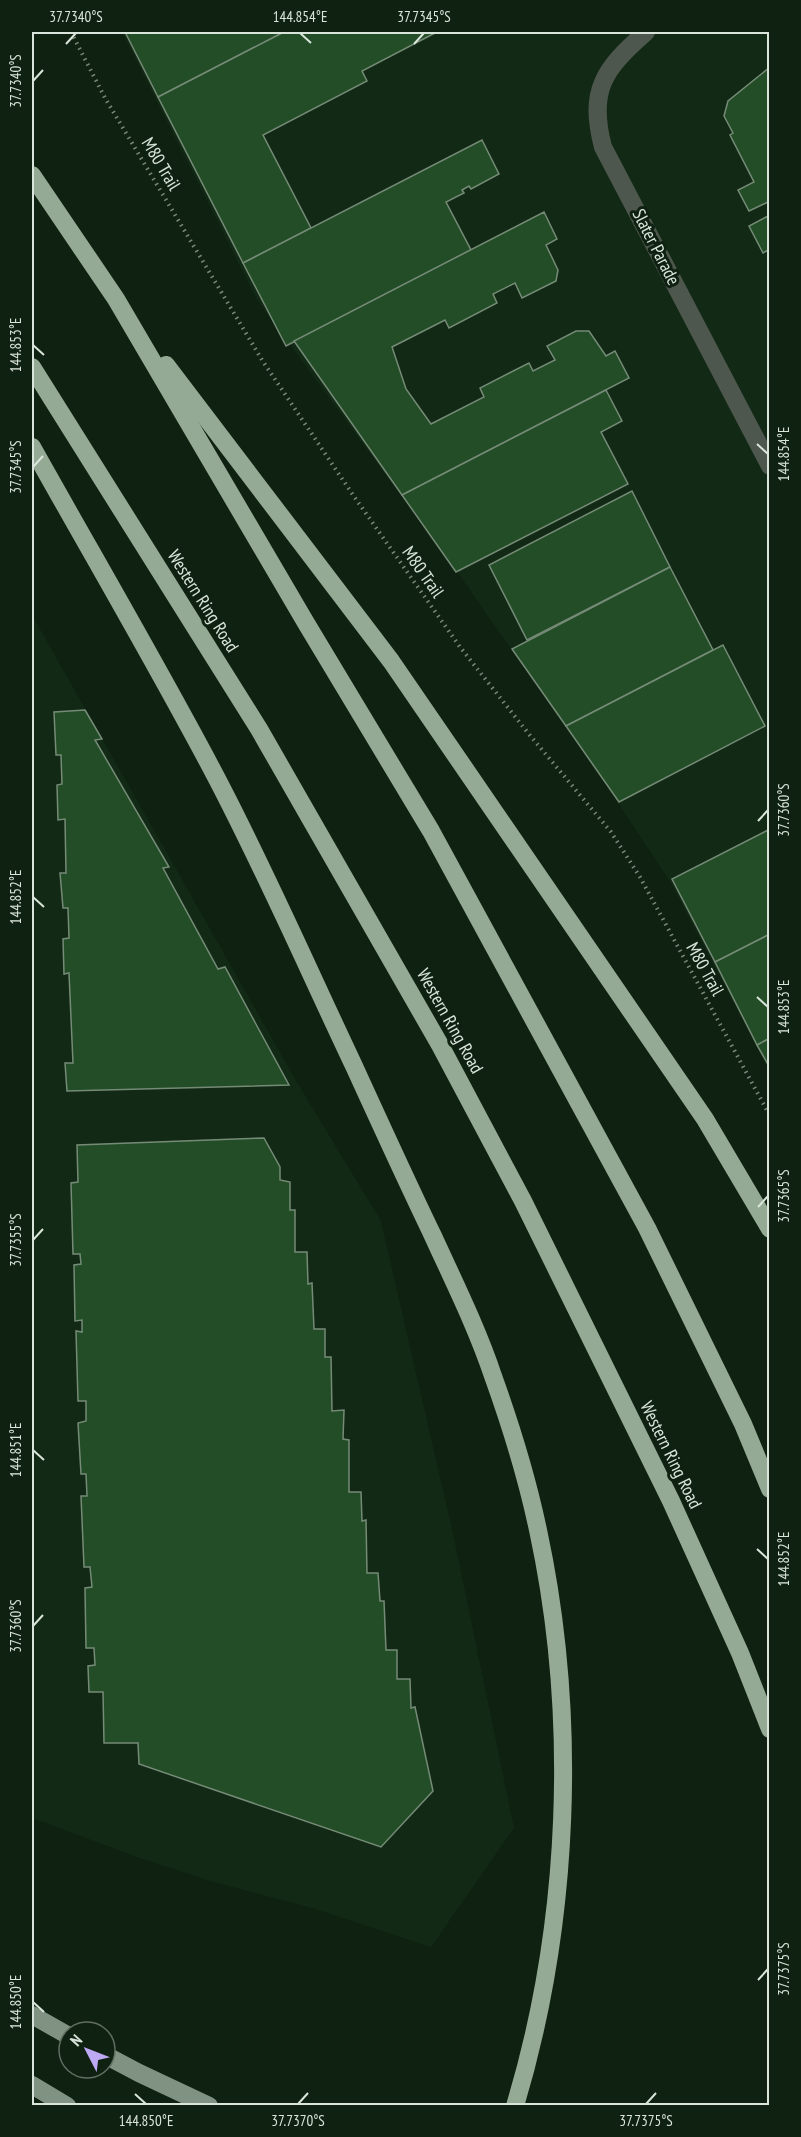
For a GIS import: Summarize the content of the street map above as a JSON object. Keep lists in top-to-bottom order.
{
  "streets": {
    "highway": ["Western Ring Road"],
    "street": ["Slater Parade"],
    "path": ["M80 Trail"]
  },
  "north": "top left",
  "coordinates": [
    "37.7340°S",
    "144.854°E",
    "37.7345°S",
    "144.853°E",
    "37.7360°S",
    "144.852°E",
    "37.7365°S",
    "37.7355°S",
    "144.851°E",
    "37.7375°S",
    "144.850°E",
    "37.7370°S"
  ]
}
